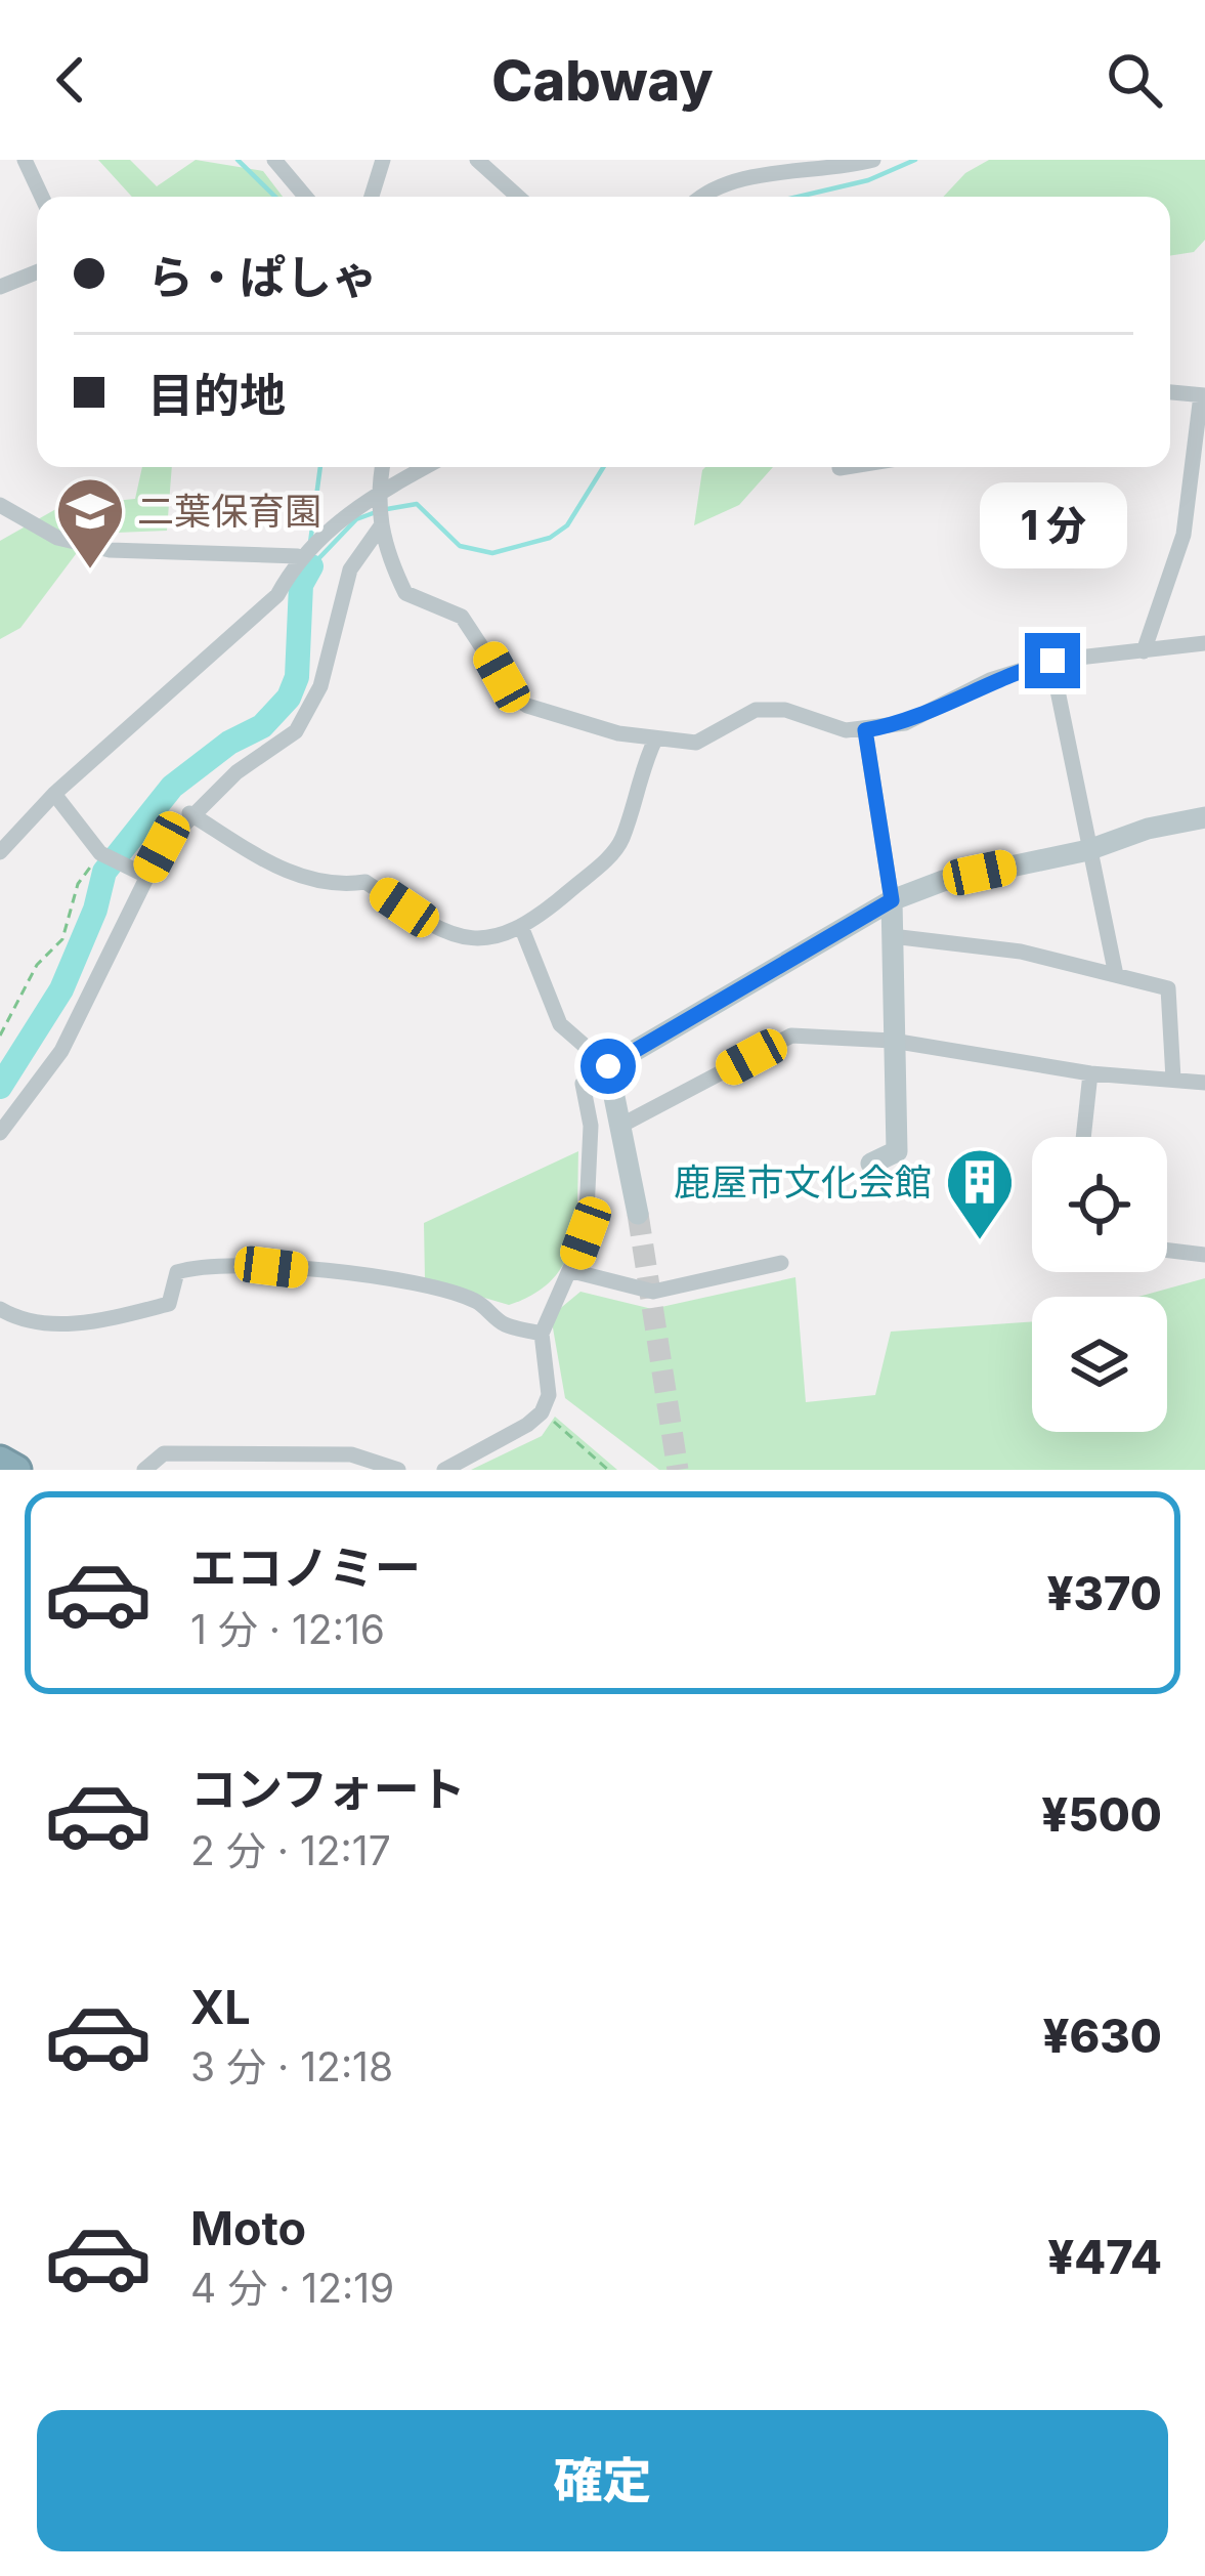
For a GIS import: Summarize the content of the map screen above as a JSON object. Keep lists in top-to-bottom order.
{
  "places": {
    "school or university": ["二葉保育園"],
    "building": ["鹿屋市文化会館"]
  },
  "page": {
    "header": "Cabway",
    "banner": ["ら・ぱしゃ", "目的地"],
    "bubble": "1 分",
    "list": [
      {
        "name": "エコノミー",
        "note": "1 分 · 12:16",
        "value": "¥370"
      },
      {
        "name": "コンフォート",
        "note": "2 分 · 12:17",
        "value": "¥500"
      },
      {
        "name": "XL",
        "note": "3 分 · 12:18",
        "value": "¥630"
      },
      {
        "name": "Moto",
        "note": "4 分 · 12:19",
        "value": "¥474"
      }
    ],
    "buttons": "確定"
  }
}
